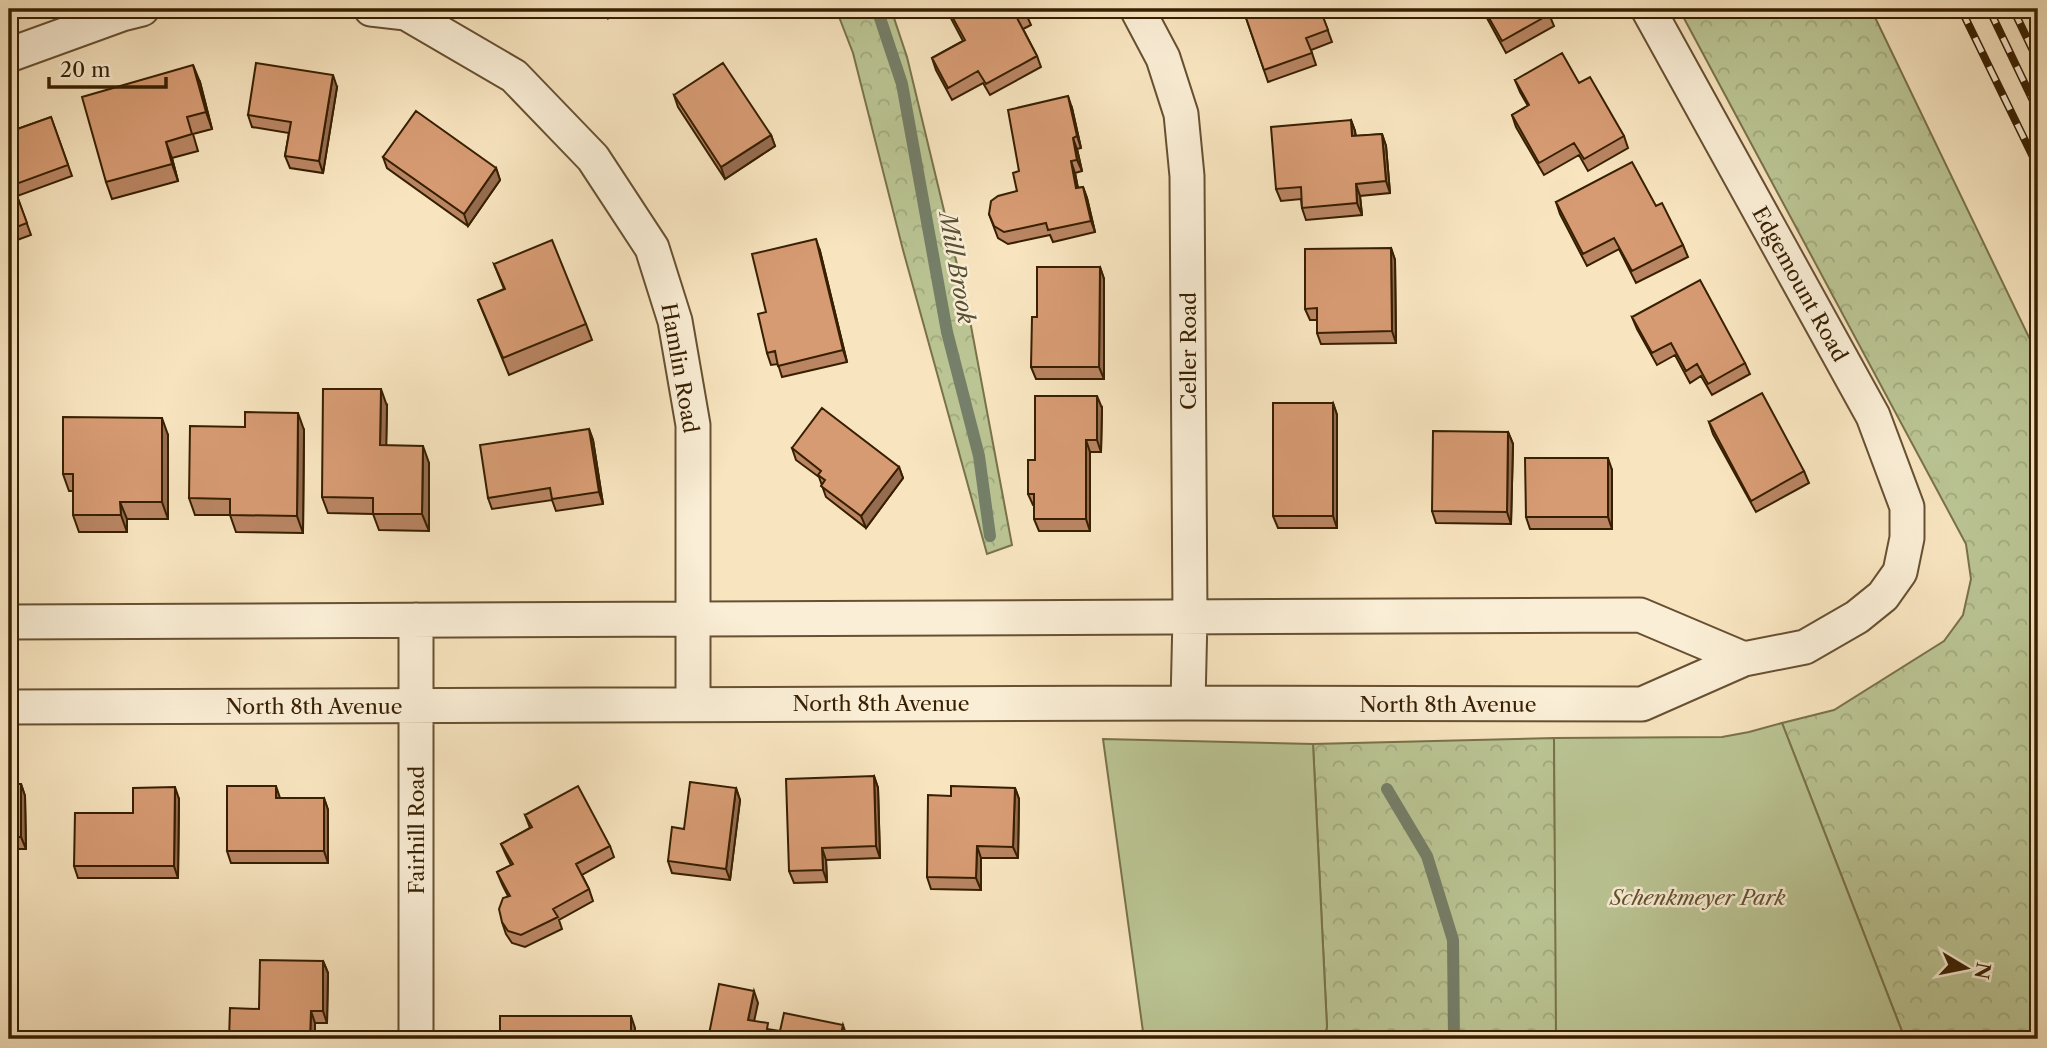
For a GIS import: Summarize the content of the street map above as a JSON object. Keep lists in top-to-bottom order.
{
  "streets": {
    "street": [
      "Edgemount Road",
      "Celler Road",
      "Hamlin Road",
      "North 8th Avenue",
      "Fairhill Road"
    ]
  },
  "crossings": [
    ["Edgemount Road", "North 8th Avenue"],
    ["Celler Road", "North 8th Avenue"],
    ["Hamlin Road", "North 8th Avenue"],
    ["North 8th Avenue", "Fairhill Road"]
  ],
  "water": ["Mill Brook"],
  "parks": ["Schenkmeyer Park"],
  "scale_bar": "20 m",
  "north": "right"
}
